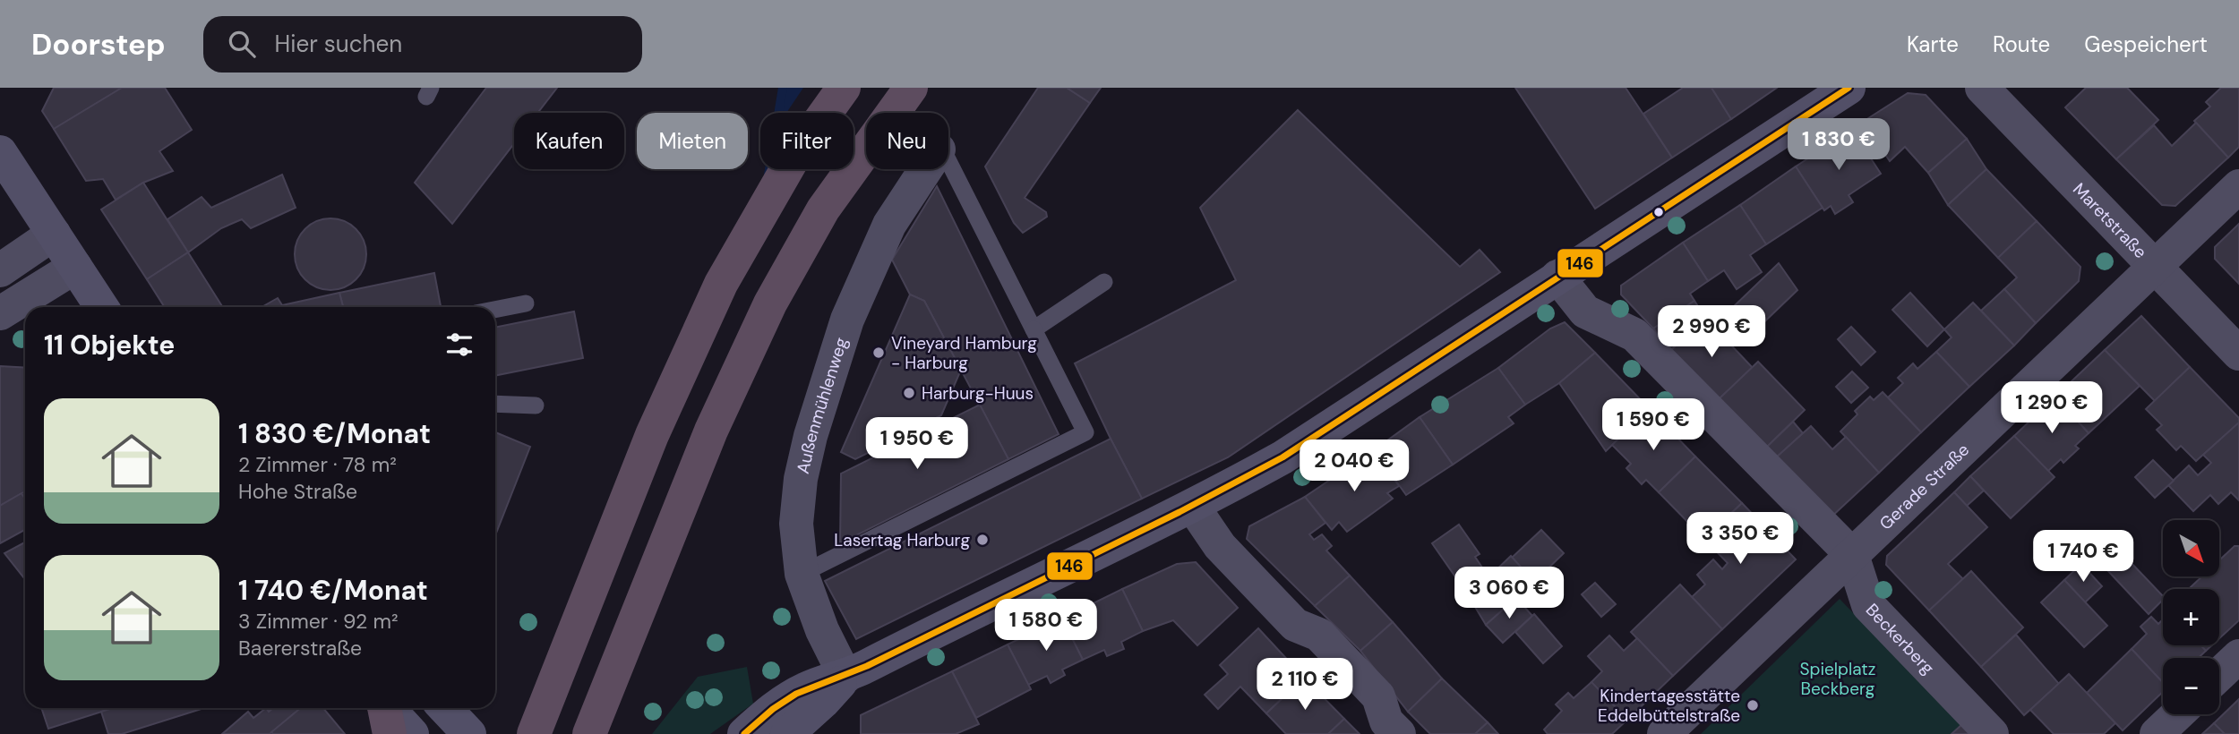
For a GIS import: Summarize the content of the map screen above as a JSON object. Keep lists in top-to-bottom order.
{
  "streets": {
    "street": [
      "Maretstraße",
      "Außenmühlenweg",
      "Gerade Straße",
      "Beckerberg"
    ]
  },
  "crossings": [
    ["Maretstraße", "Gerade Straße"],
    ["Gerade Straße", "Beckerberg"]
  ],
  "parks": ["Spielplatz Beckberg"],
  "places": [
    "Vineyard Hamburg - Harburg",
    "Harburg-Huus",
    "Lasertag Harburg",
    "Kindertagesstätte Eddelbüttelstraße"
  ],
  "lines": ["transit line 146"],
  "north": "bottom right",
  "page": {
    "header": "Doorstep",
    "search": "Hier suchen",
    "nav": ["Karte", "Route", "Gespeichert"],
    "chip": [
      "Kaufen",
      "Mieten",
      "Filter",
      "Neu"
    ],
    "price": [
      "1 830 €",
      "2 990 €",
      "1 290 €",
      "1 590 €",
      "1 950 €",
      "2 040 €",
      "3 350 €",
      "1 740 €",
      "3 060 €",
      "1 580 €",
      "2 110 €"
    ],
    "heading": "11 Objekte",
    "list": [
      {
        "name": "1 830 €/Monat",
        "note": "2 Zimmer · 78 m² · Hohe Straße"
      },
      {
        "name": "1 740 €/Monat",
        "note": "3 Zimmer · 92 m² · Baererstraße"
      }
    ],
    "map_buttons": ["+", "−"]
  }
}
